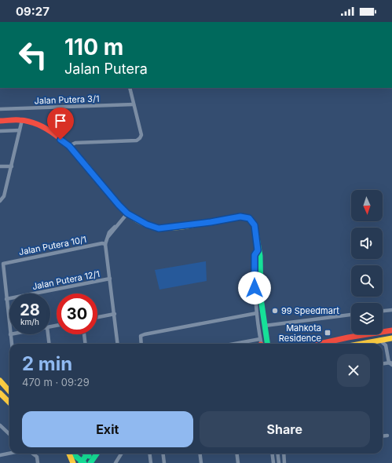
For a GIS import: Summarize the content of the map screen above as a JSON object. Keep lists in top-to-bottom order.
{
  "streets": {
    "street": ["Jalan Putera 3/1", "Jalan Putera 10/1", "Jalan Putera 12/1"]
  },
  "crossings": [
    ["Jalan Putera 10/1", "Jalan Putera 12/1"]
  ],
  "places": {
    "other": ["99 Speedmart"],
    "transit": ["Mahkota Residence"]
  },
  "north": "bottom",
  "page": {
    "status": "09:27",
    "turn": ["110 m", "Jalan Putera"],
    "speed": "28 km/h",
    "limit": "30",
    "heading": ["2 min", "470 m · 09:29"],
    "buttons": ["Exit", "Share"]
  }
}
